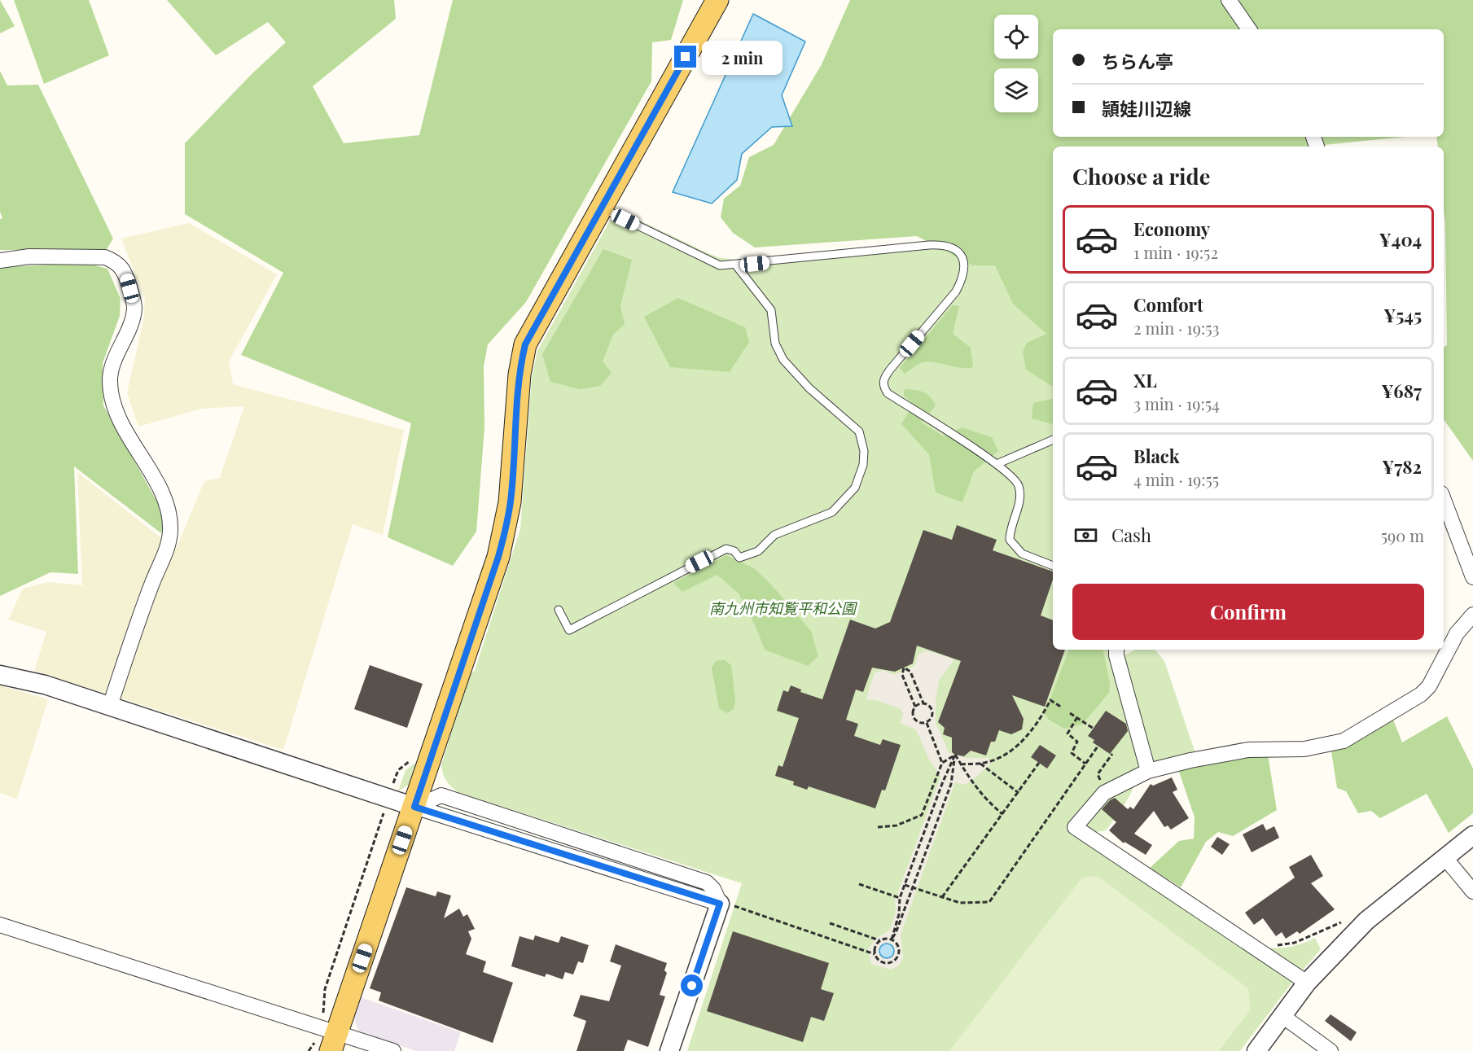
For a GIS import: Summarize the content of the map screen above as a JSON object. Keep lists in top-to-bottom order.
{
  "parks": ["南九州市知覧平和公園"],
  "page": {
    "banner": ["ちらん亭", "頴娃川辺線"],
    "bubble": "2 min",
    "heading": "Choose a ride",
    "list": [
      {
        "name": "Economy",
        "note": "1 min · 19:52",
        "value": "¥404"
      },
      {
        "name": "Comfort",
        "note": "2 min · 19:53",
        "value": "¥545"
      },
      {
        "name": "XL",
        "note": "3 min · 19:54",
        "value": "¥687"
      },
      {
        "name": "Black",
        "note": "4 min · 19:55",
        "value": "¥782"
      }
    ],
    "pay": ["Cash", "590 m"],
    "buttons": "Confirm"
  }
}
